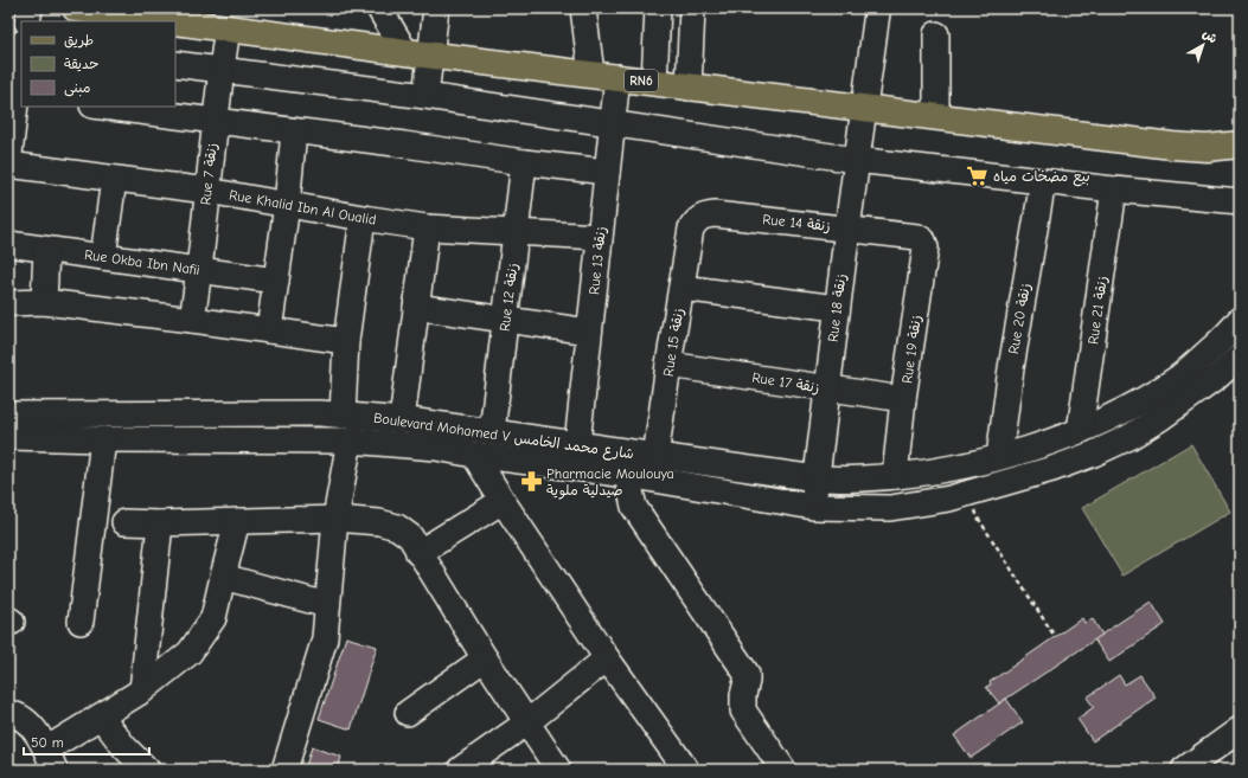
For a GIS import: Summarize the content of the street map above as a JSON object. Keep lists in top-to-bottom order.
{
  "streets": {
    "main road": ["RN6"],
    "street": [
      "Rue 7 زنقة",
      "Rue Khalid Ibn Al Oualid",
      "Rue 14 زنقة",
      "Rue 13 زنقة",
      "Rue Okba Ibn Nafii",
      "Rue 12 زنقة",
      "Rue 18 زنقة",
      "Rue 21 زنقة",
      "Rue 20 زنقة",
      "Rue 15 زنقة",
      "Rue 19 زنقة",
      "Rue 17 زنقة",
      "Boulevard Mohamed V شارع محمد الخامس"
    ]
  },
  "crossings": [
    ["RN6", "Rue 7 زنقة"],
    ["RN6", "Rue 13 زنقة"],
    ["RN6", "Rue 18 زنقة"],
    ["Rue 7 زنقة", "Rue Khalid Ibn Al Oualid"],
    ["Rue 7 زنقة", "Rue Okba Ibn Nafii"],
    ["Rue Khalid Ibn Al Oualid", "Rue 13 زنقة"],
    ["Rue Khalid Ibn Al Oualid", "Rue 12 زنقة"],
    ["Rue 14 زنقة", "Rue 18 زنقة"],
    ["Rue 14 زنقة", "Rue 15 زنقة"],
    ["Rue 14 زنقة", "Rue 19 زنقة"],
    ["Rue 13 زنقة", "Boulevard Mohamed V شارع محمد الخامس"],
    ["Rue 12 زنقة", "Boulevard Mohamed V شارع محمد الخامس"],
    ["Rue 18 زنقة", "Rue 17 زنقة"],
    ["Rue 18 زنقة", "Boulevard Mohamed V شارع محمد الخامس"],
    ["Rue 21 زنقة", "Boulevard Mohamed V شارع محمد الخامس"],
    ["Rue 20 زنقة", "Boulevard Mohamed V شارع محمد الخامس"],
    ["Rue 15 زنقة", "Rue 17 زنقة"],
    ["Rue 15 زنقة", "Boulevard Mohamed V شارع محمد الخامس"],
    ["Rue 19 زنقة", "Rue 17 زنقة"],
    ["Rue 19 زنقة", "Boulevard Mohamed V شارع محمد الخامس"]
  ],
  "places": {
    "supermarket": ["بيع مضخات مياه"],
    "pharmacy": ["Pharmacie Moulouya صيدلية ملوية"]
  },
  "legend": ["طريق", "حديقة", "مبنى"],
  "scale_bar": "50 m",
  "north": "top right"
}
